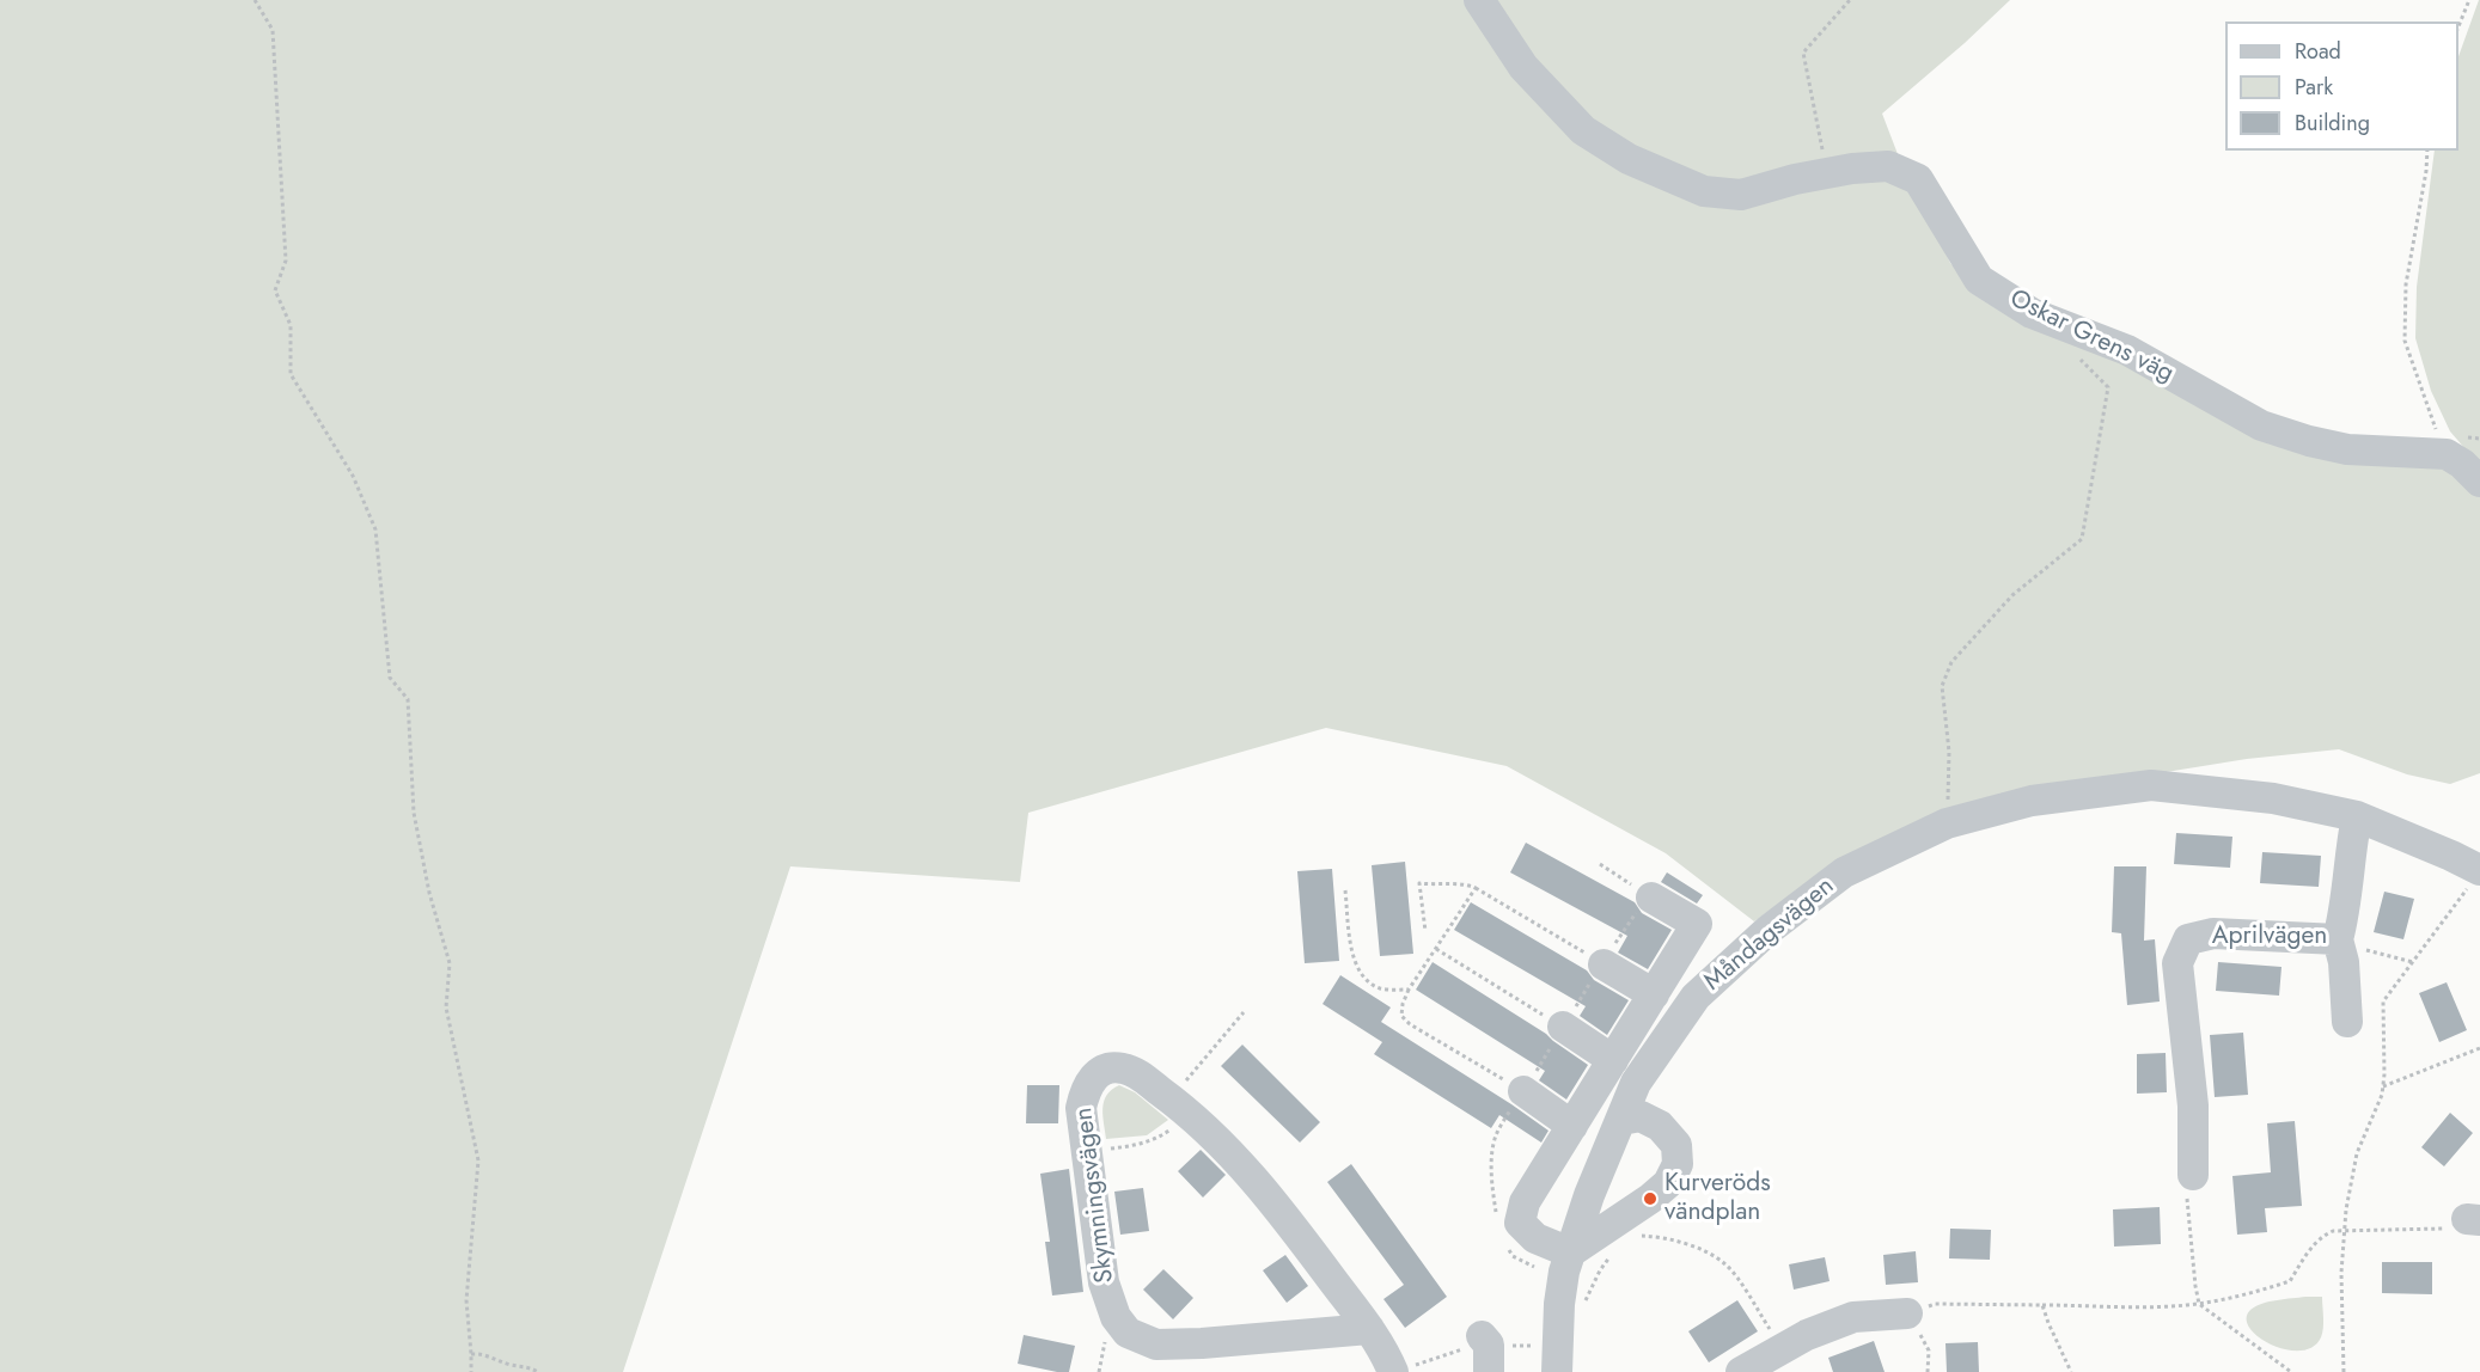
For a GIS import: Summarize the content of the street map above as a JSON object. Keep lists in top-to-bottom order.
{
  "streets": {
    "street": [
      "Oskar Grens väg",
      "Måndagsvägen",
      "Aprilvägen",
      "Skymningsvägen"
    ]
  },
  "crossings": [
    ["Måndagsvägen", "Aprilvägen"]
  ],
  "places": ["Kurveröds vändplan"],
  "legend": ["Road", "Park", "Building"]
}
